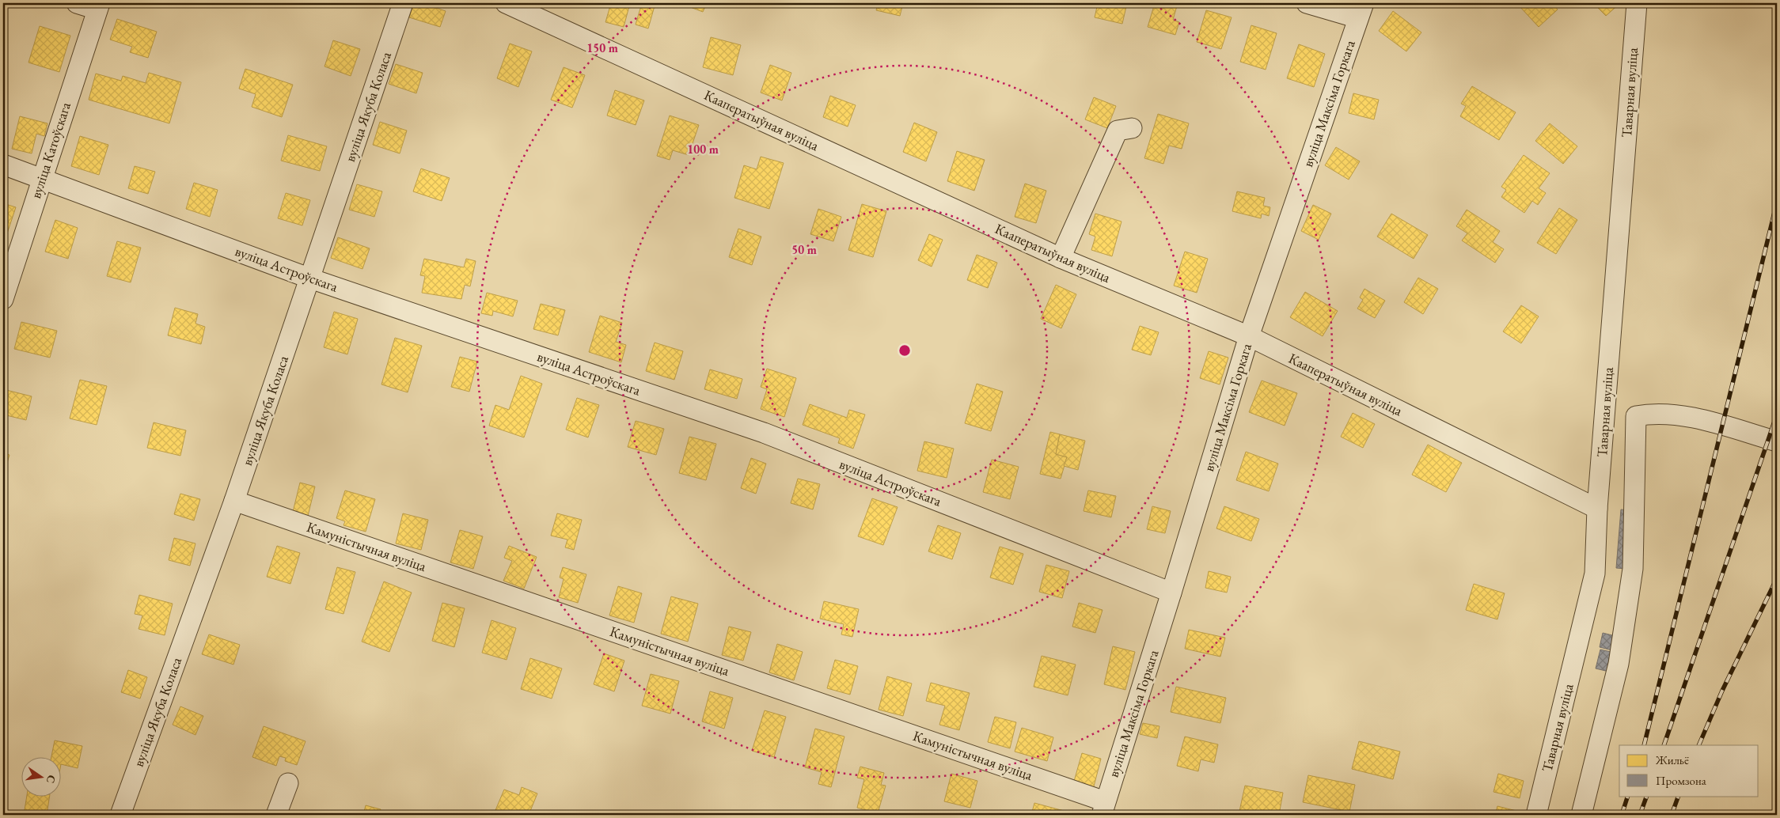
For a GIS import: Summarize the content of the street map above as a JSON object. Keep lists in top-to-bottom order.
{
  "streets": {
    "street": [
      "Таварная вуліца",
      "вуліца Максіма Горкага",
      "вуліца Якуба Коласа",
      "Кааператыўная вуліца",
      "вуліца Катоўскага",
      "вуліца Астроўскага",
      "Камуністычная вуліца"
    ]
  },
  "crossings": [
    ["Таварная вуліца", "Кааператыўная вуліца"],
    ["вуліца Максіма Горкага", "Кааператыўная вуліца"],
    ["вуліца Максіма Горкага", "вуліца Астроўскага"],
    ["вуліца Максіма Горкага", "Камуністычная вуліца"],
    ["вуліца Якуба Коласа", "вуліца Астроўскага"],
    ["вуліца Якуба Коласа", "Камуністычная вуліца"],
    ["вуліца Катоўскага", "вуліца Астроўскага"]
  ],
  "legend": ["Жильё", "Промзона"],
  "north": "right",
  "rings": ["150 m", "100 m", "50 m"]
}
